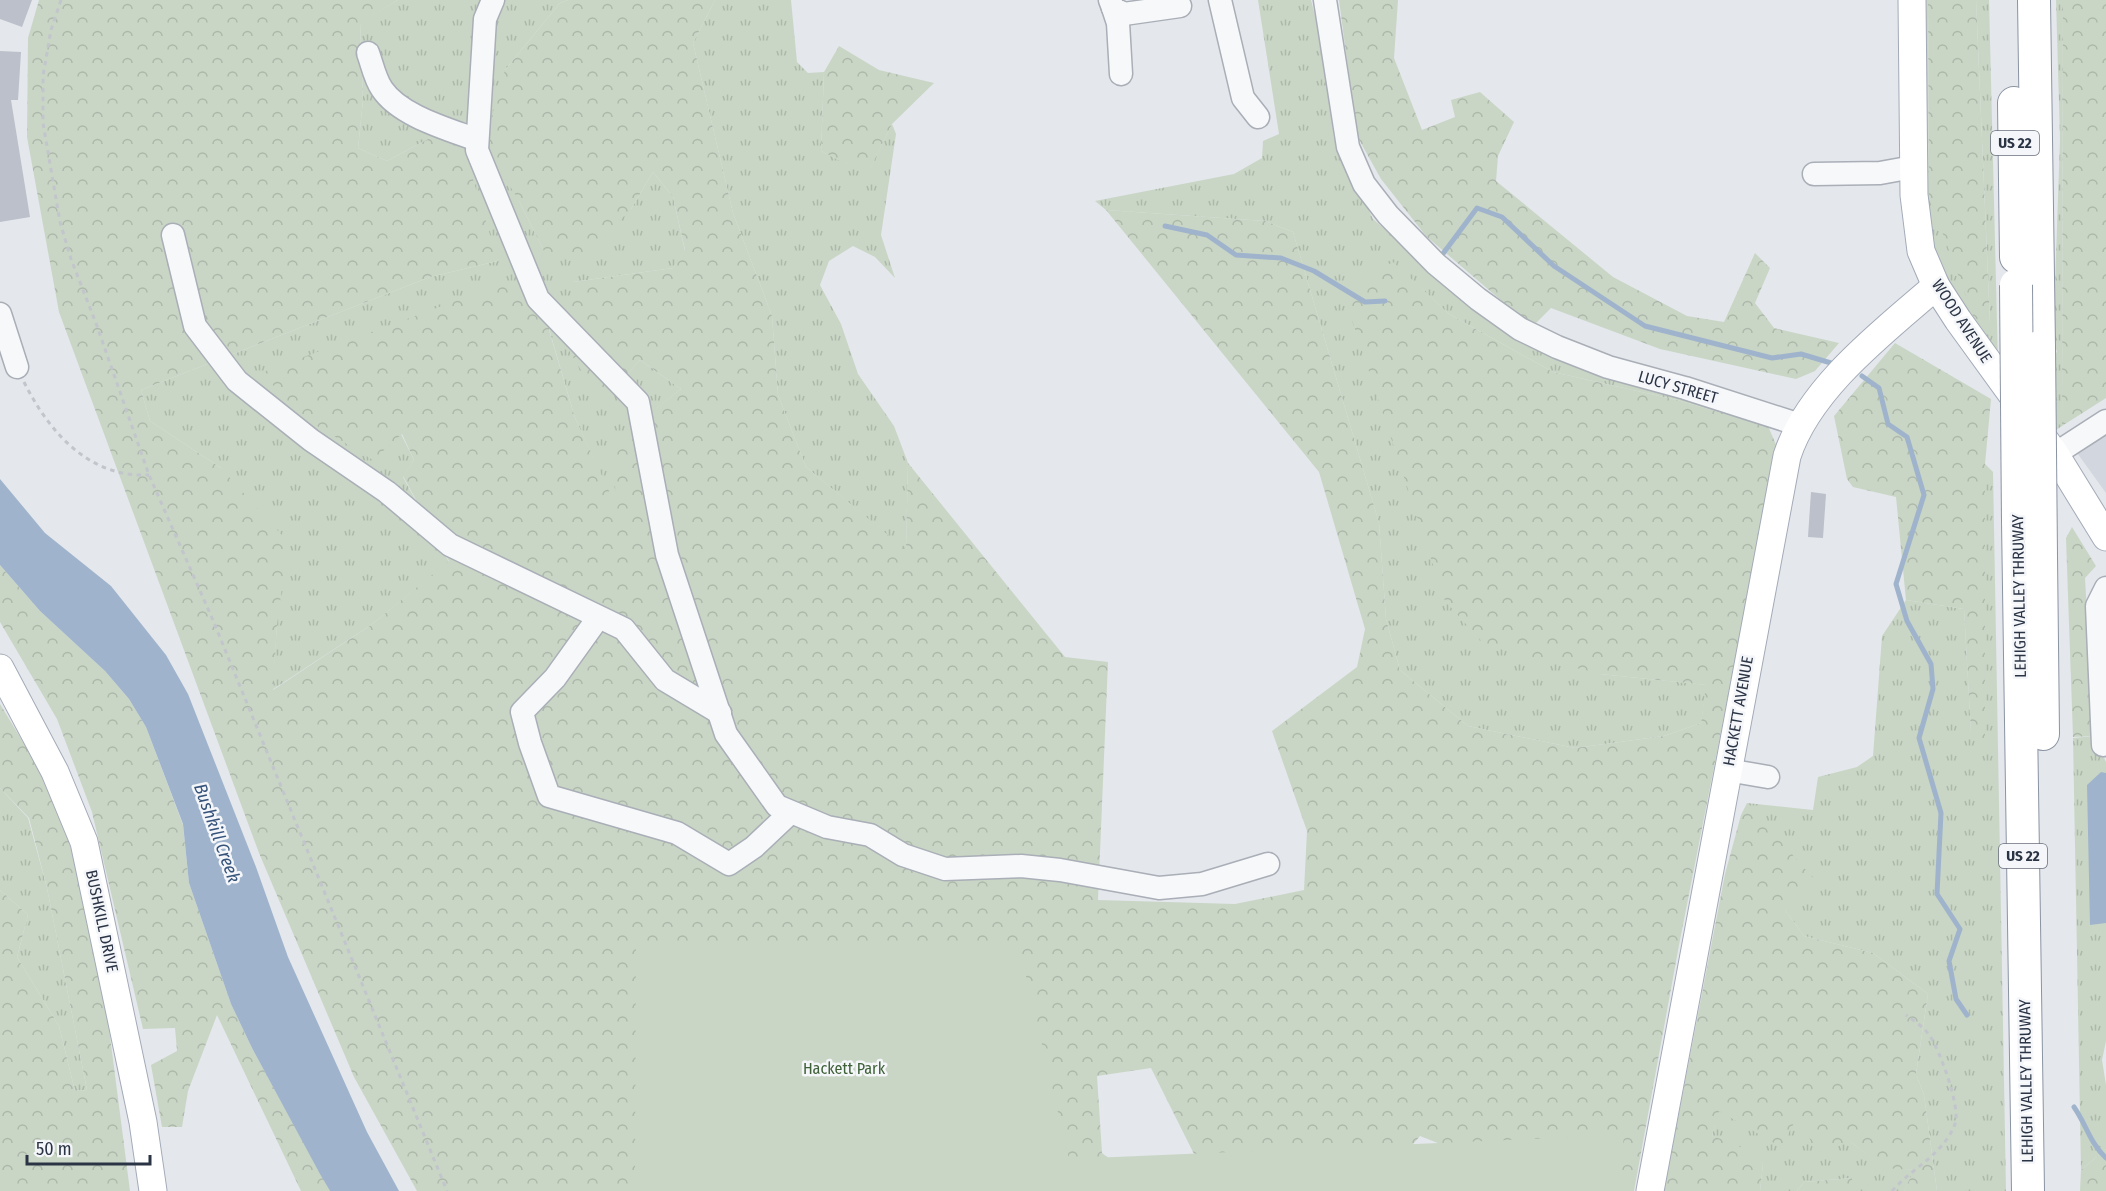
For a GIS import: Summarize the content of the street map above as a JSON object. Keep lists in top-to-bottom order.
{
  "streets": {
    "highway": ["US 22", "LEHIGH VALLEY THRUWAY"],
    "main road": ["WOOD AVENUE", "HACKETT AVENUE", "BUSHKILL DRIVE"],
    "street": ["LUCY STREET"]
  },
  "crossings": [
    ["WOOD AVENUE", "HACKETT AVENUE"],
    ["LUCY STREET", "HACKETT AVENUE"]
  ],
  "water": ["Bushkill Creek"],
  "parks": ["Hackett Park"],
  "scale_bar": "50 m"
}
